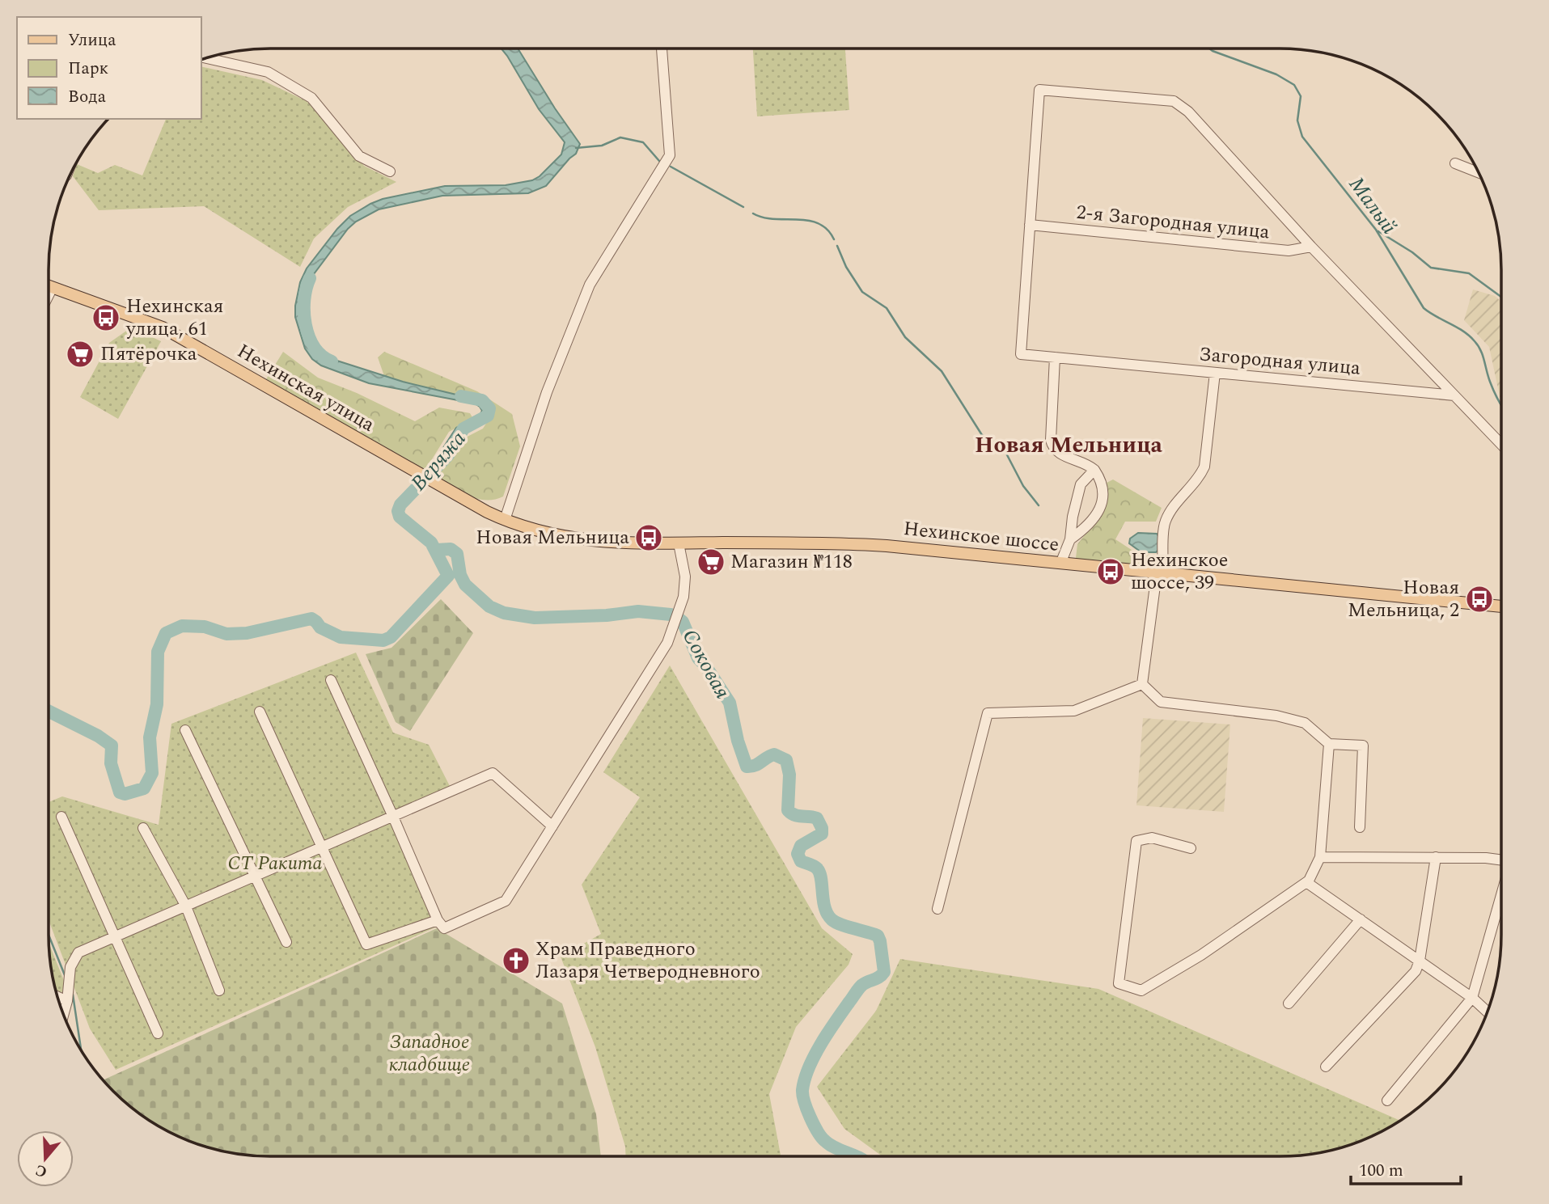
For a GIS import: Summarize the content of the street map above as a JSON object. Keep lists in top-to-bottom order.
{
  "streets": {
    "main road": ["Нехинская улица", "Нехинское шоссе"],
    "street": ["2-я Загородная улица", "Загородная улица"]
  },
  "crossings": [
    ["2-я Загородная улица", "Загородная улица"],
    ["Нехинская улица", "Нехинское шоссе"]
  ],
  "districts": ["Новая Мельница"],
  "water": ["Малый", "Веряжа", "Соковая"],
  "parks": ["СТ Ракита", "Западное кладбище"],
  "places": {
    "bus stop": [
      "Нехинская улица, 61",
      "Новая Мельница",
      "Нехинское шоссе, 39",
      "Новая Мельница, 2"
    ],
    "supermarket": ["Пятёрочка", "Магазин №118"],
    "church": ["Храм Праведного Лазаря Четверодневного"]
  },
  "legend": ["Улица", "Парк", "Вода"],
  "scale_bar": "100 m",
  "north": "bottom"
}
